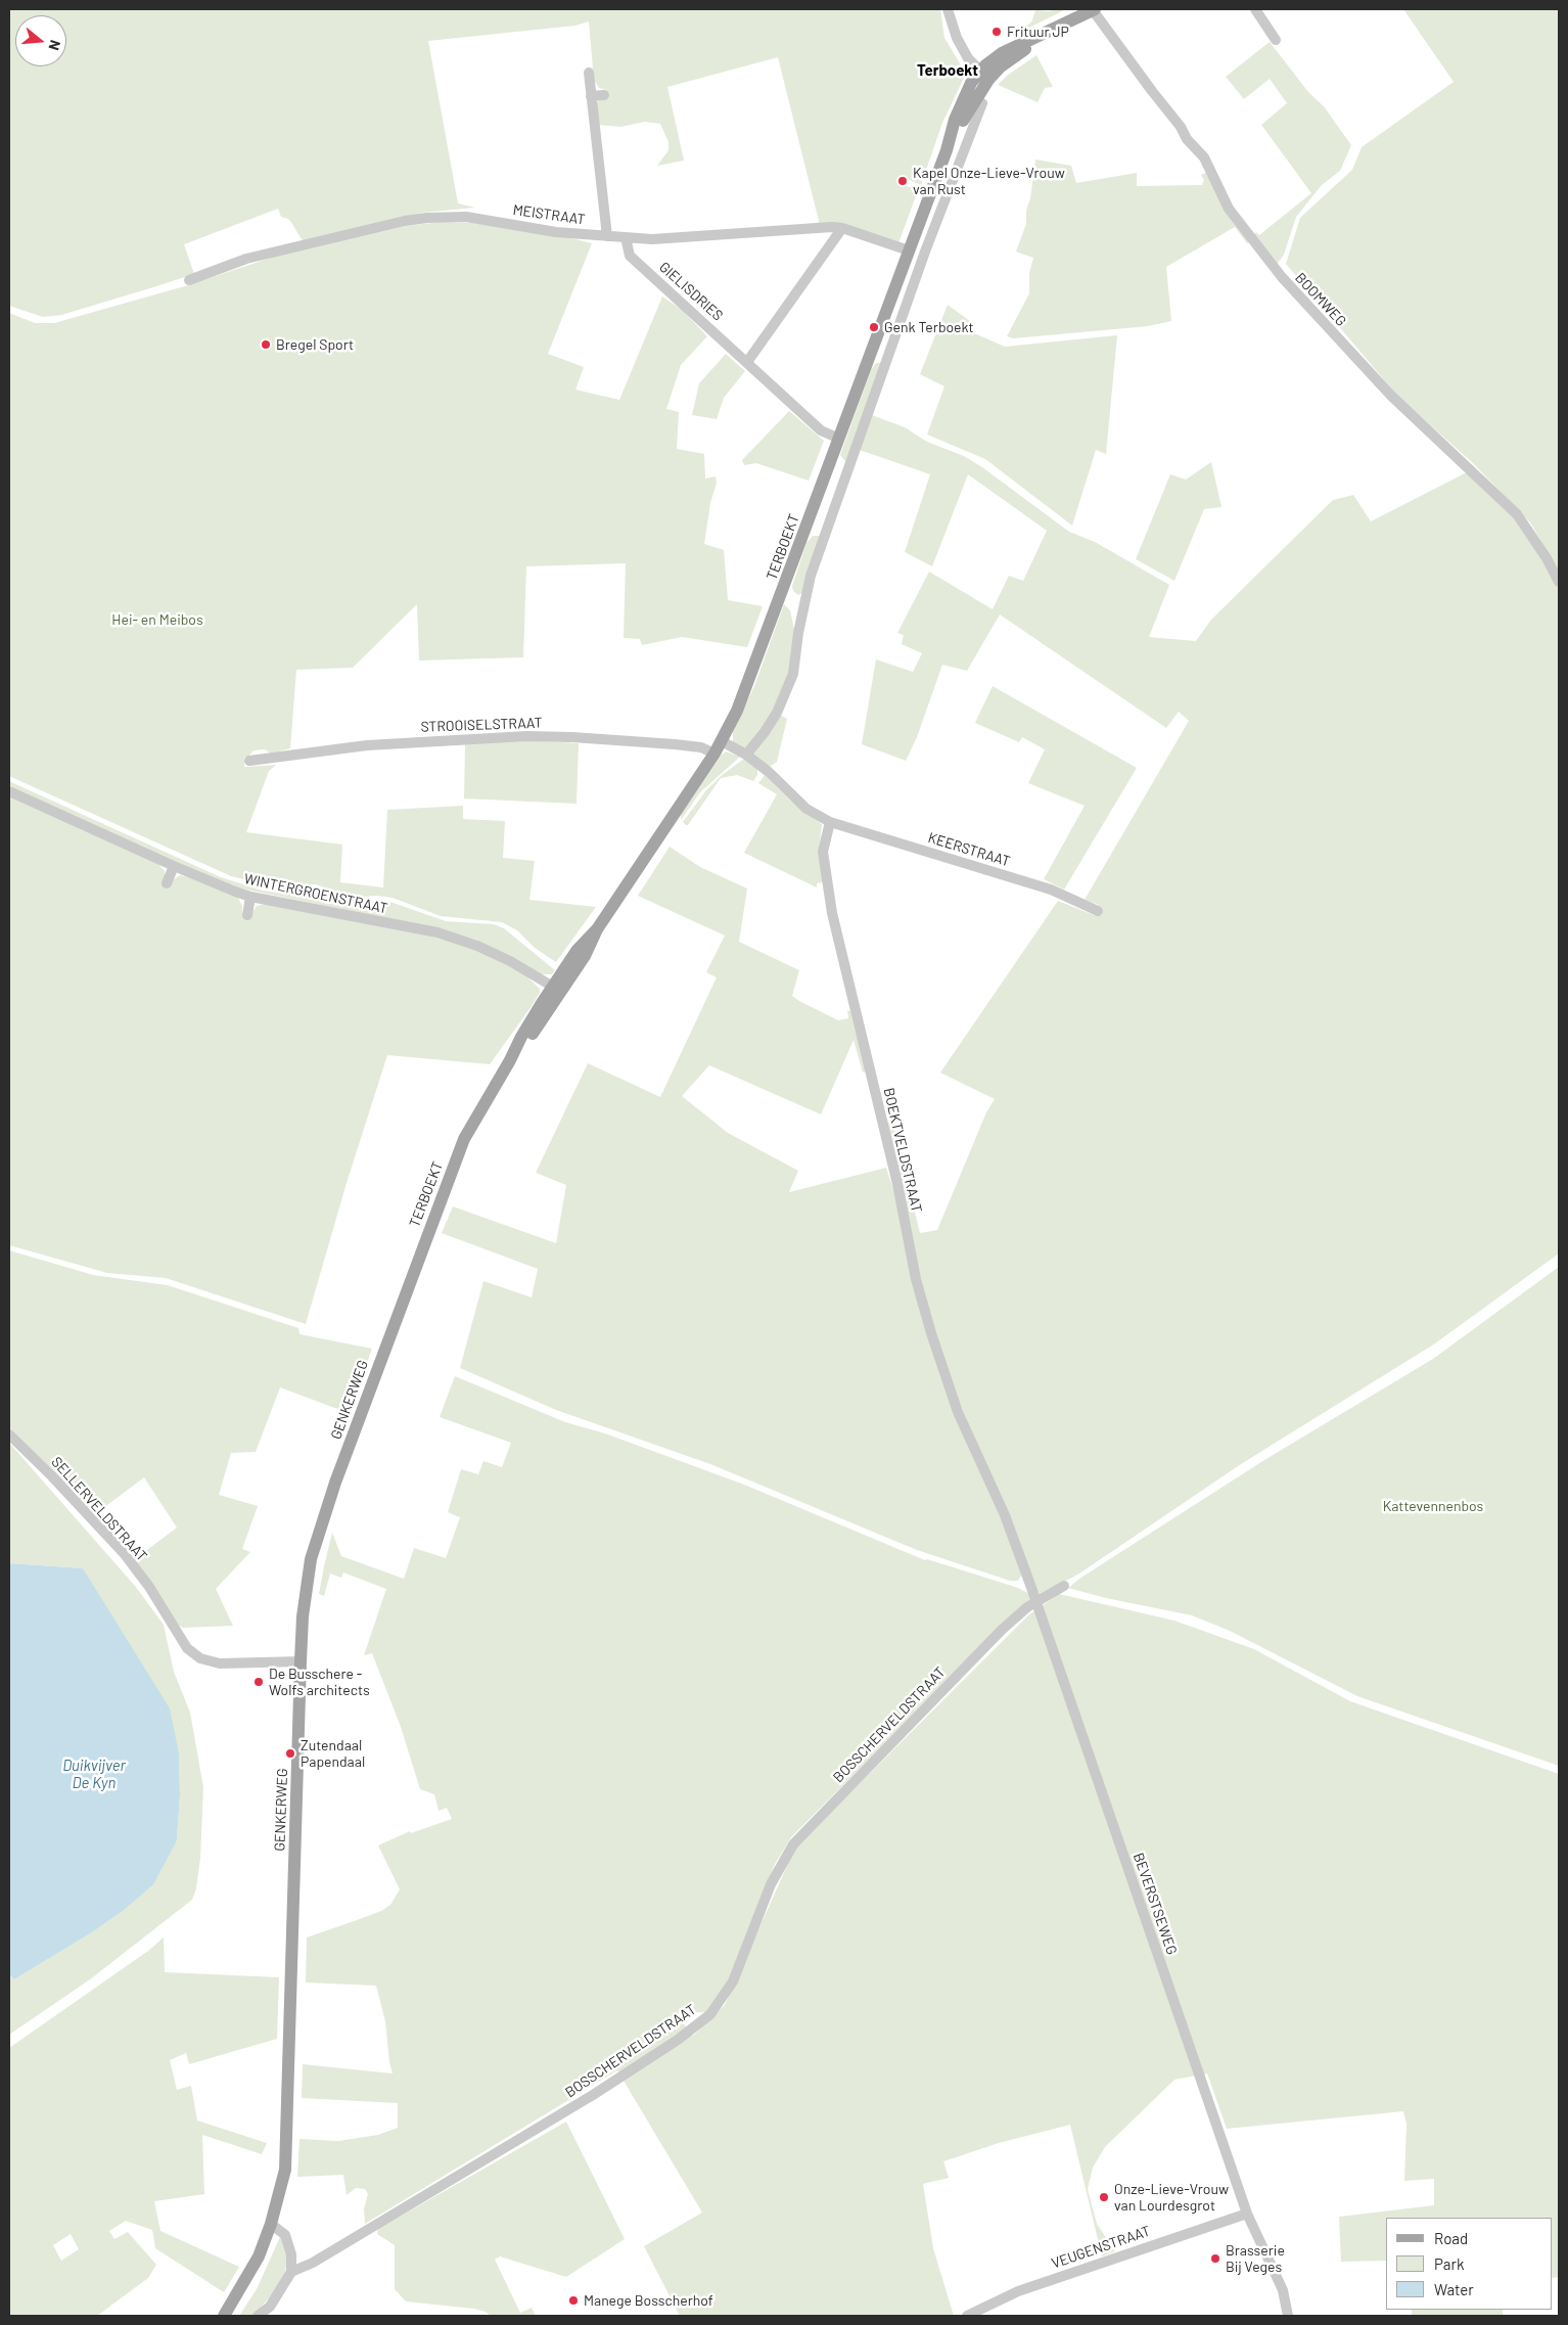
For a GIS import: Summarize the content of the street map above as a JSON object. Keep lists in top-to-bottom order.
{
  "streets": {
    "main road": ["TERBOEKT", "GENKERWEG"],
    "street": [
      "MEISTRAAT",
      "GIELISDRIES",
      "BOOMWEG",
      "STROOISELSTRAAT",
      "KEERSTRAAT",
      "WINTERGROENSTRAAT",
      "BOEKTVELDSTRAAT",
      "SELLERVELDSTRAAT",
      "BOSSCHERVELDSTRAAT",
      "BEVERSTSEWEG",
      "VEUGENSTRAAT"
    ]
  },
  "crossings": [
    ["MEISTRAAT", "GIELISDRIES"],
    ["MEISTRAAT", "TERBOEKT"],
    ["GIELISDRIES", "TERBOEKT"],
    ["BOOMWEG", "TERBOEKT"],
    ["TERBOEKT", "STROOISELSTRAAT"],
    ["TERBOEKT", "WINTERGROENSTRAAT"],
    ["TERBOEKT", "GENKERWEG"],
    ["KEERSTRAAT", "BOEKTVELDSTRAAT"],
    ["BOEKTVELDSTRAAT", "BOSSCHERVELDSTRAAT"],
    ["BOEKTVELDSTRAAT", "BEVERSTSEWEG"],
    ["GENKERWEG", "SELLERVELDSTRAAT"],
    ["BOSSCHERVELDSTRAAT", "BEVERSTSEWEG"],
    ["BEVERSTSEWEG", "VEUGENSTRAAT"]
  ],
  "districts": ["Terboekt"],
  "water": ["Duikvijver De Kyn"],
  "parks": ["Hei- en Meibos", "Kattevennenbos"],
  "places": [
    "Frituur JP",
    "Kapel Onze-Lieve-Vrouw van Rust",
    "Genk Terboekt",
    "Bregel Sport",
    "De Busschere - Wolfs architects",
    "Zutendaal Papendaal",
    "Onze-Lieve-Vrouw van Lourdesgrot",
    "Brasserie Bij Veges",
    "Manege Bosscherhof"
  ],
  "legend": ["Road", "Park", "Water"],
  "north": "right"
}
